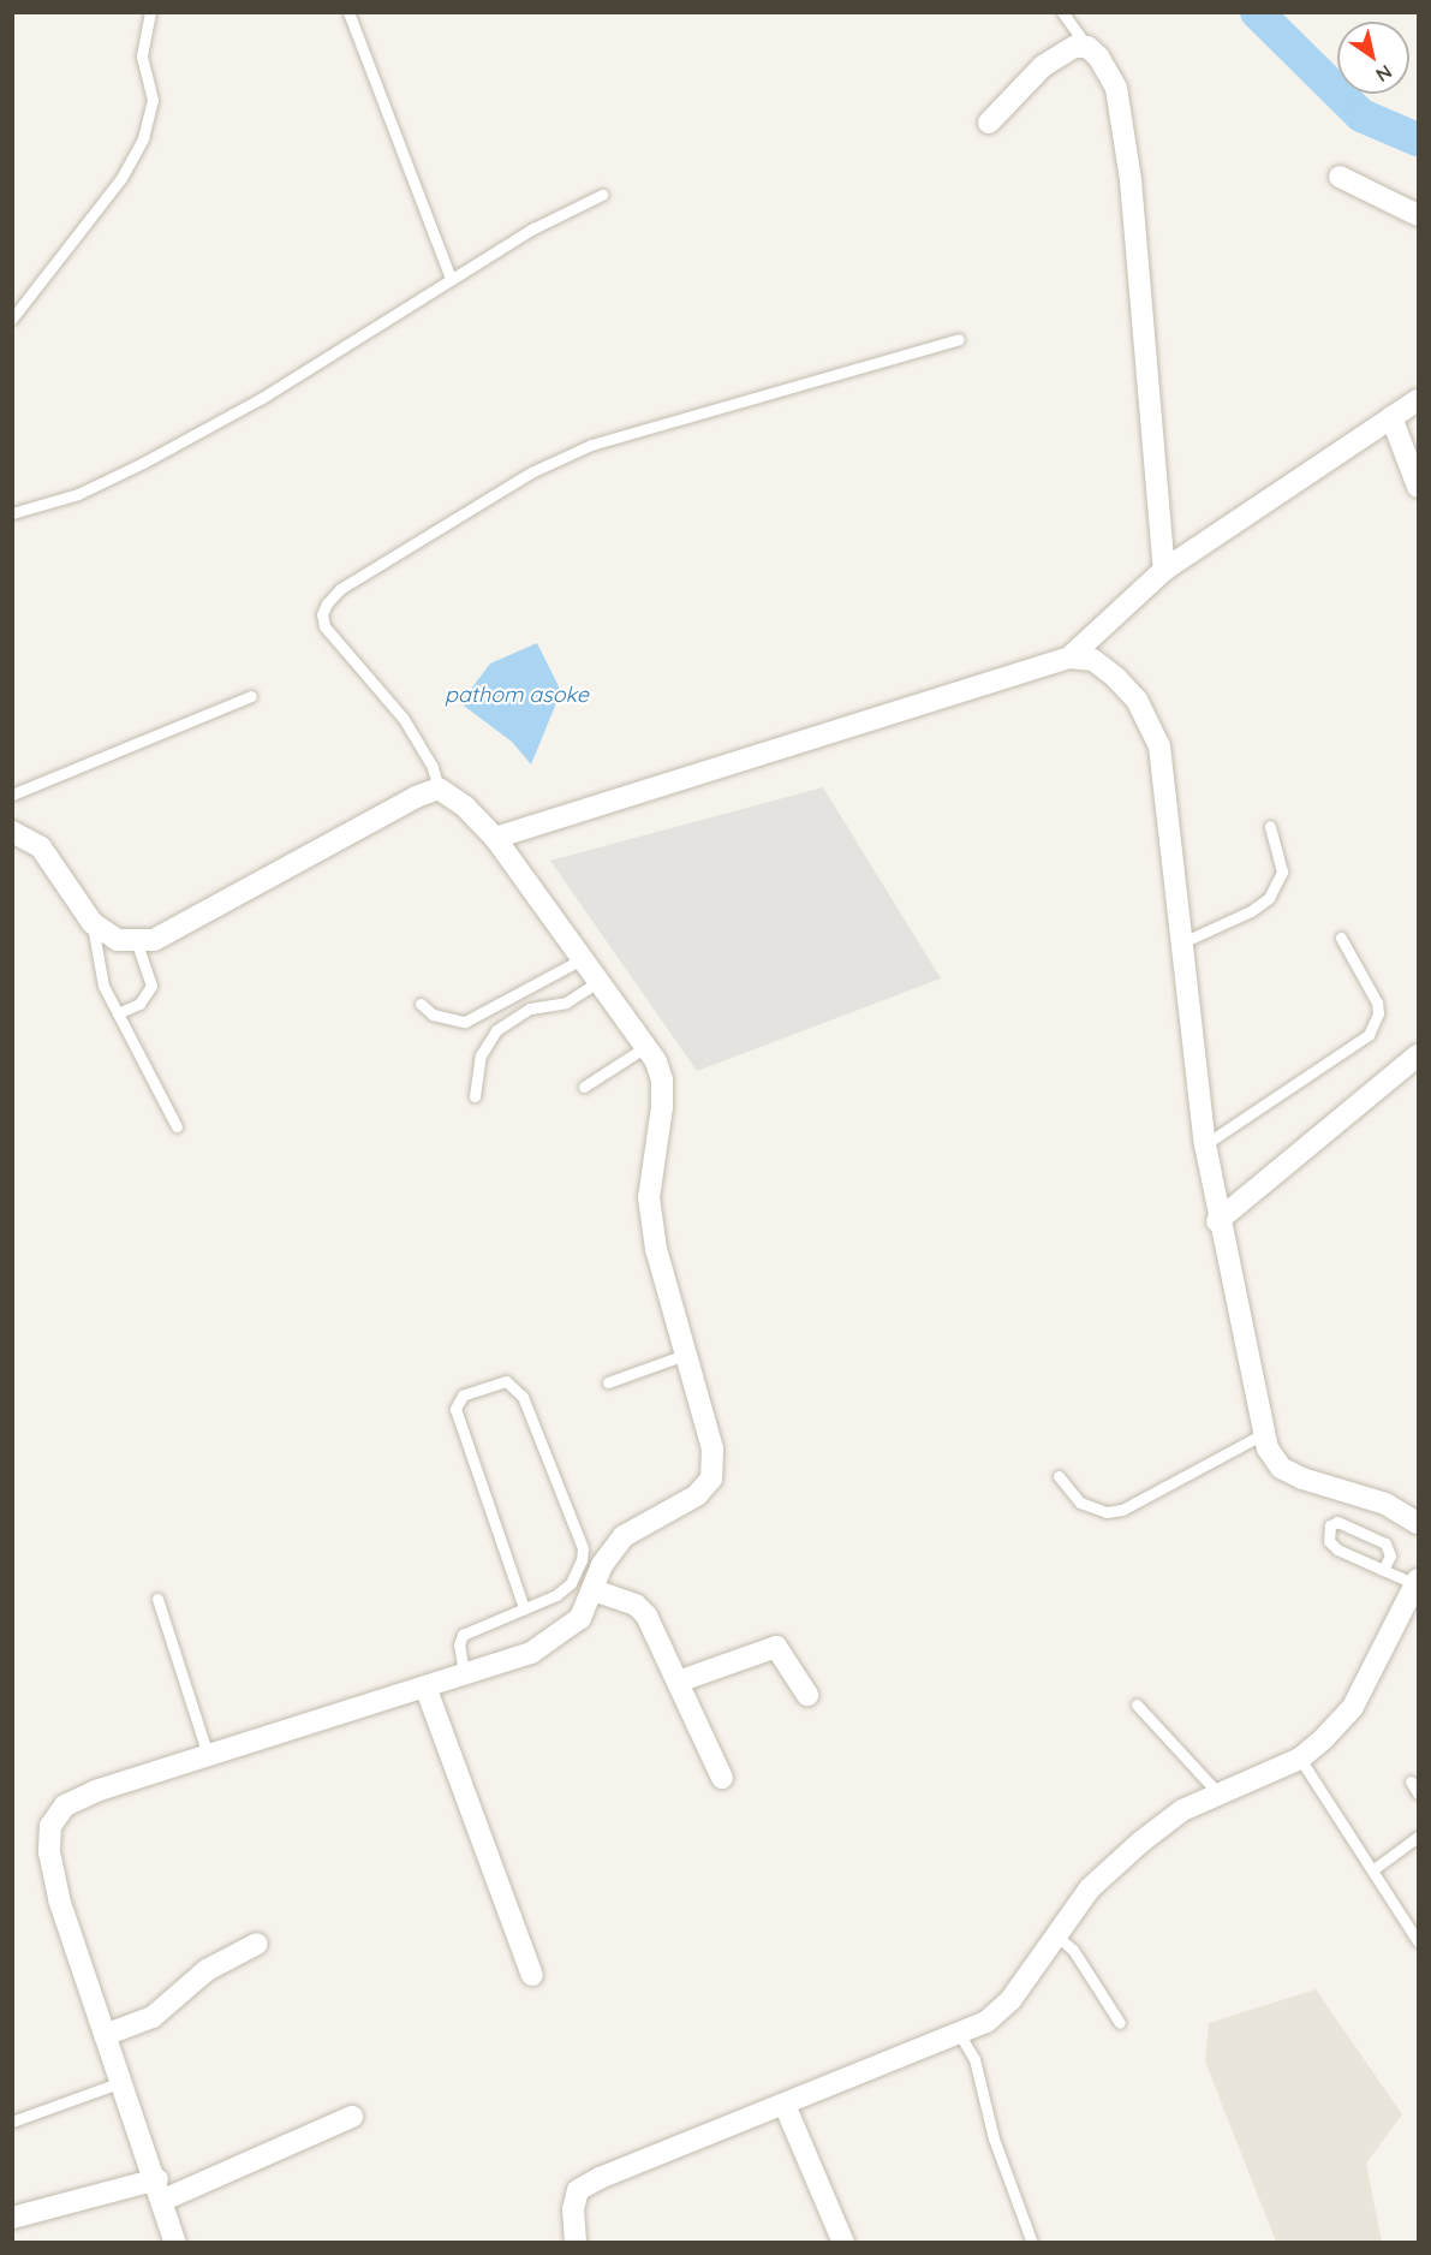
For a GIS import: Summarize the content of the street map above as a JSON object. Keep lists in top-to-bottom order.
{
  "water": ["pathom asoke"],
  "north": "bottom right"
}
